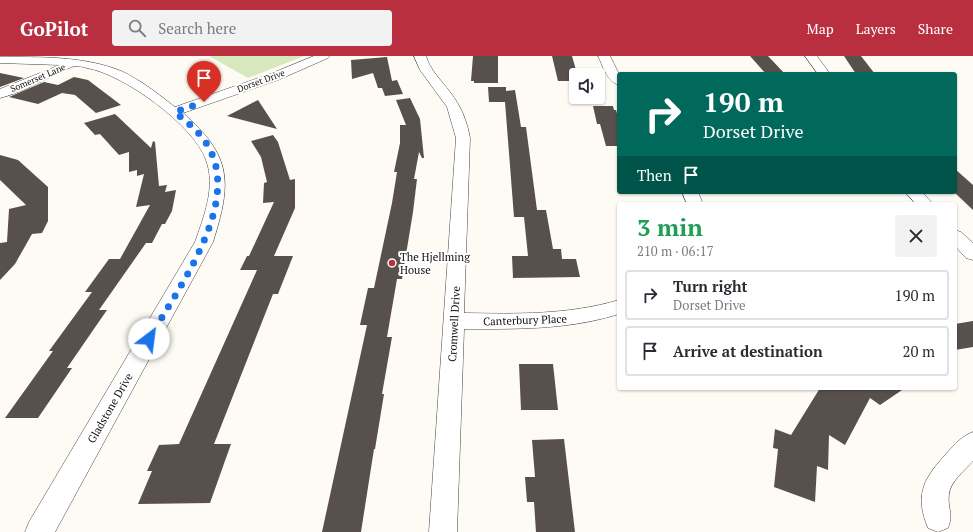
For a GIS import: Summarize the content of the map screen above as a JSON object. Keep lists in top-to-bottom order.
{
  "streets": {
    "street": [
      "Somerset Lane",
      "Dorset Drive",
      "Canterbury Place",
      "Cromwell Drive",
      "Gladstone Drive"
    ]
  },
  "crossings": [
    ["Somerset Lane", "Gladstone Drive"],
    ["Dorset Drive", "Gladstone Drive"],
    ["Canterbury Place", "Cromwell Drive"]
  ],
  "places": ["The Hjellming House"],
  "page": {
    "header": "GoPilot",
    "search": "Search here",
    "nav": ["Map", "Layers", "Share"],
    "turn": ["190 m", "Dorset Drive"],
    "then": "Then",
    "heading": ["3 min", "210 m · 06:17"],
    "list": [
      {
        "name": "Turn right",
        "note": "Dorset Drive",
        "value": "190 m"
      },
      {
        "name": "Arrive at destination",
        "value": "20 m"
      }
    ]
  }
}
